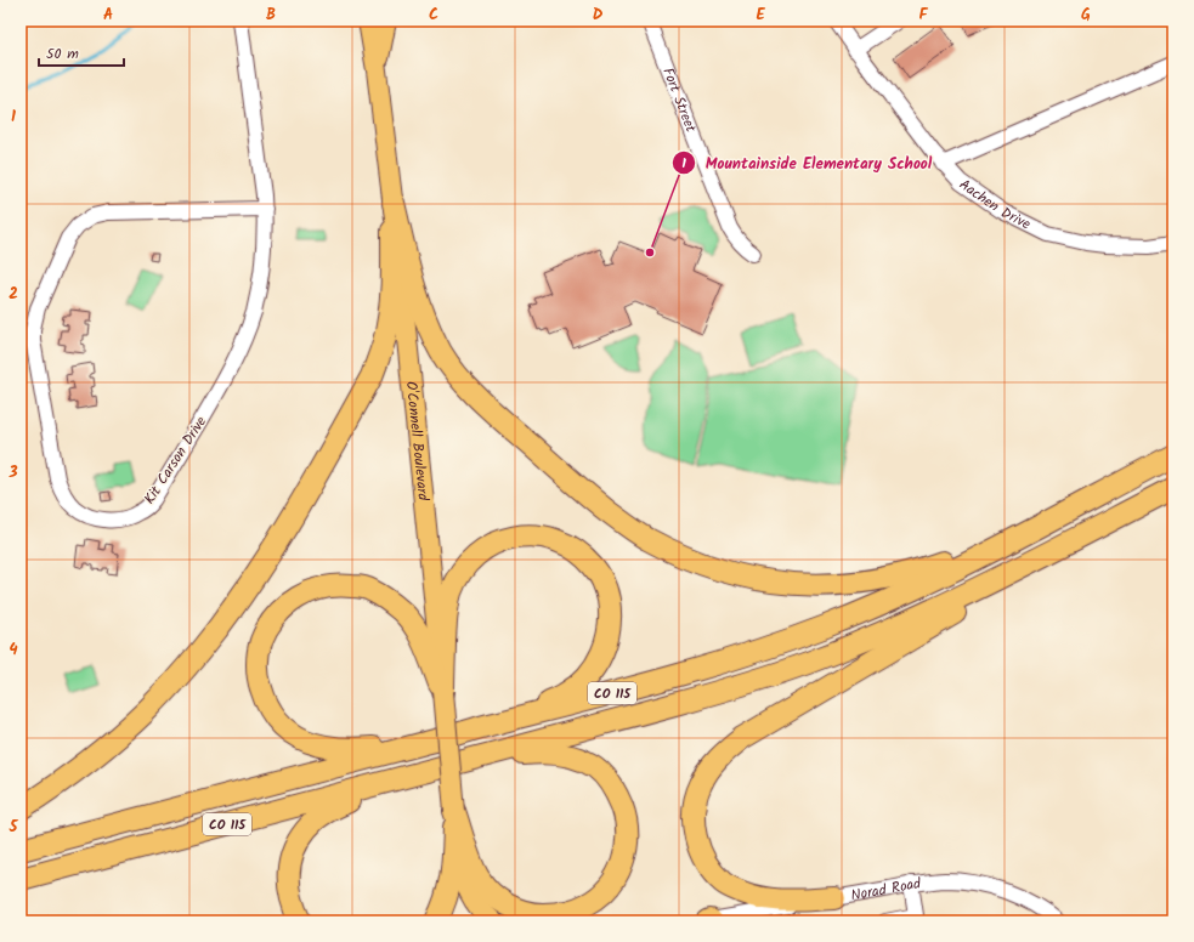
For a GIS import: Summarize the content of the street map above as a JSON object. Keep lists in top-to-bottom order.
{
  "streets": {
    "highway": ["CO 115"],
    "main road": ["O'Connell Boulevard"],
    "street": [
      "Fort Street",
      "Aachen Drive",
      "Kit Carson Drive",
      "Norad Road"
    ]
  },
  "places": ["Mountainside Elementary School"],
  "scale_bar": "50 m",
  "grid": {
    "columns": [
      "A",
      "B",
      "C",
      "D",
      "E",
      "F",
      "G"
    ],
    "rows": [
      "1",
      "2",
      "3",
      "4",
      "5"
    ]
  }
}
